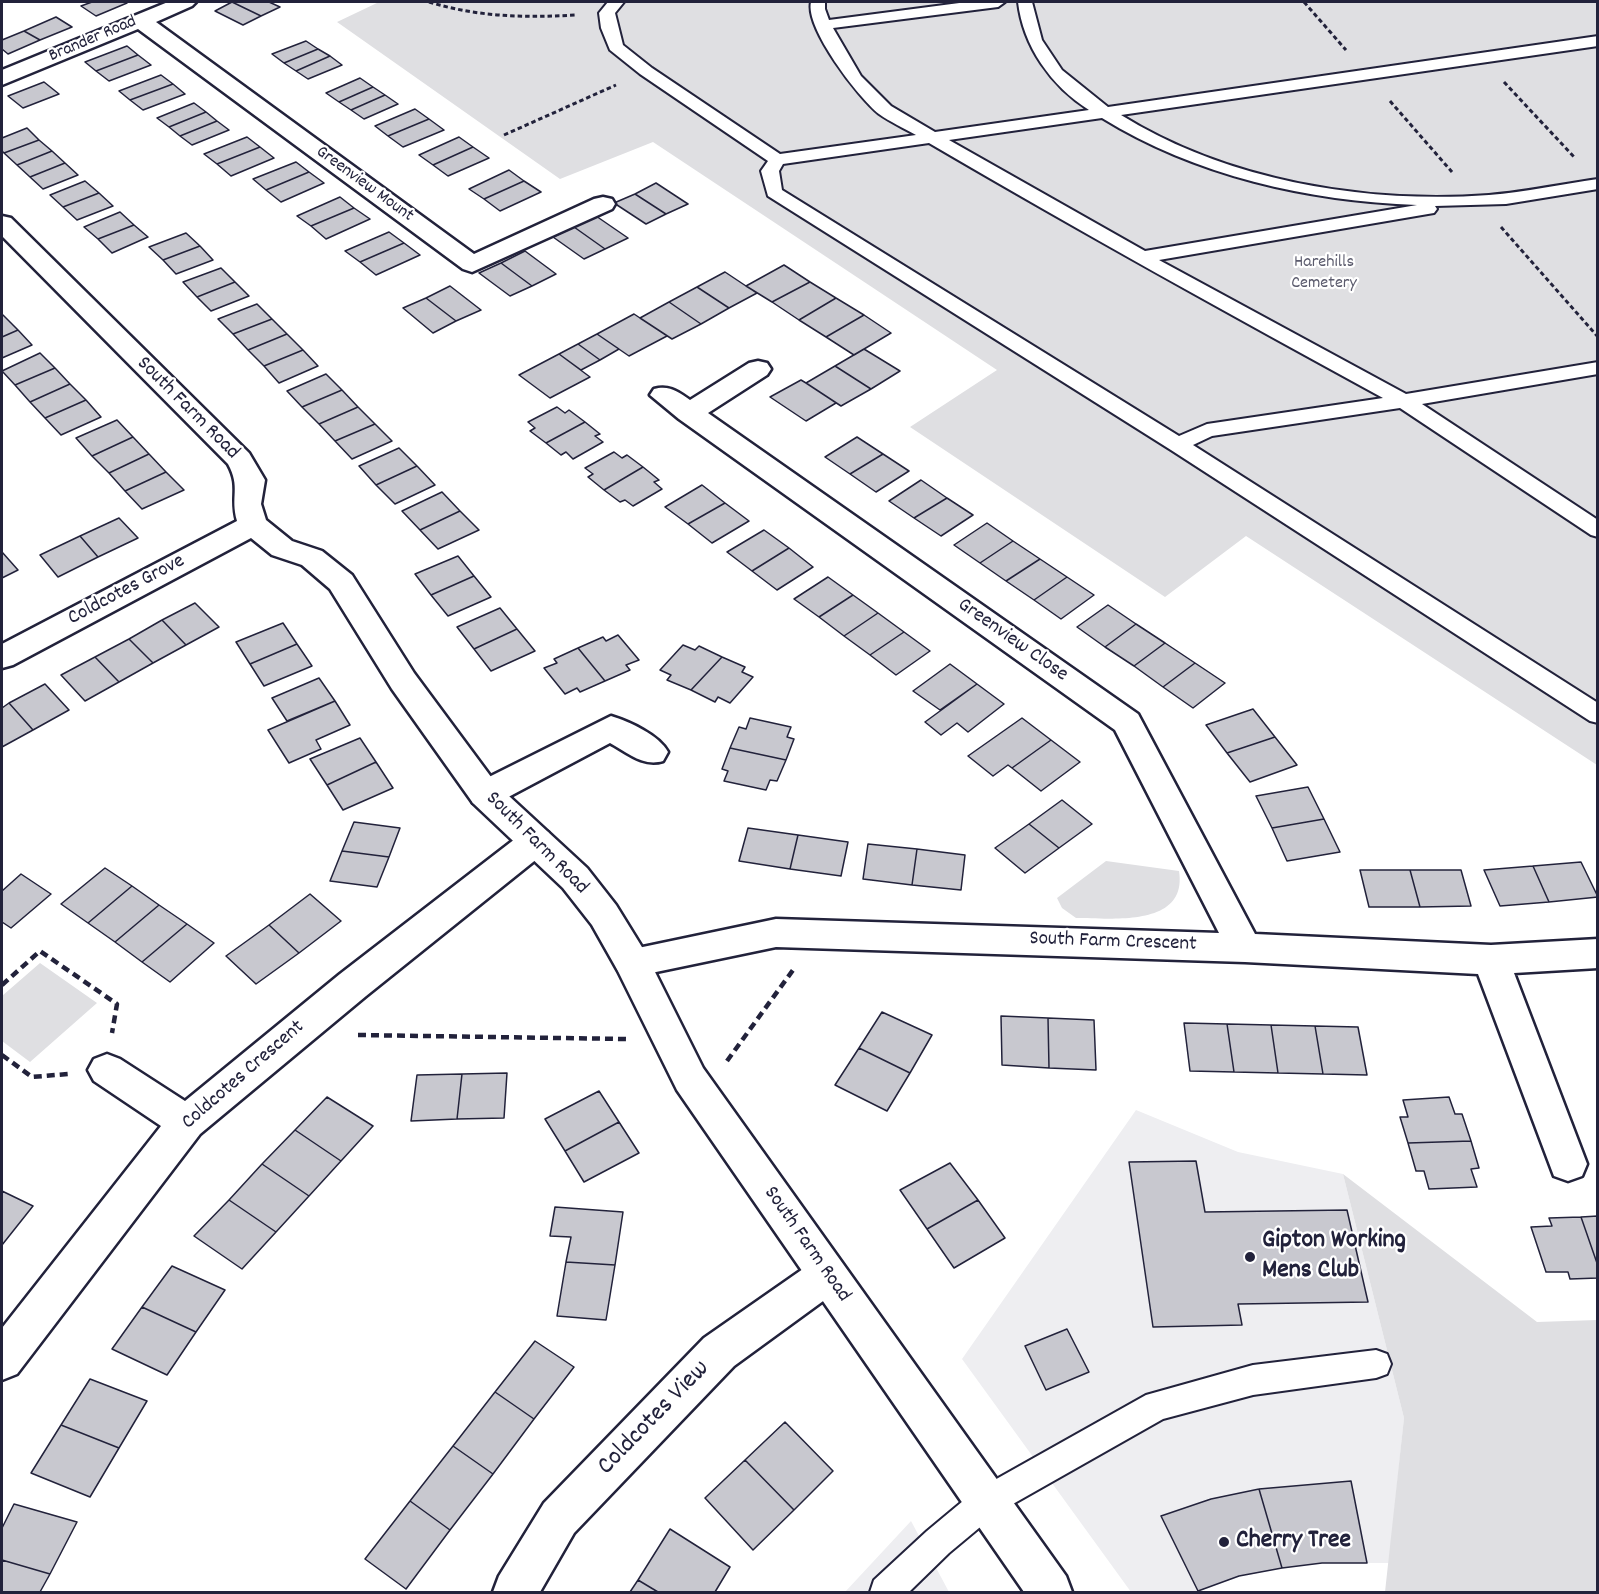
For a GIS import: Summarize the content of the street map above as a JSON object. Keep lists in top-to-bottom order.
{
  "streets": {
    "street": [
      "Brander Road",
      "Greenview Mount",
      "South Farm Road",
      "Coldcotes Grove",
      "Greenview Close",
      "South Farm Crescent",
      "Coldcotes Crescent",
      "Coldcotes View"
    ]
  },
  "crossings": [
    ["Brander Road", "Greenview Mount"],
    ["South Farm Road", "Coldcotes Grove"],
    ["South Farm Road", "South Farm Crescent"],
    ["South Farm Road", "Coldcotes Crescent"],
    ["South Farm Road", "Coldcotes View"],
    ["Greenview Close", "South Farm Crescent"]
  ],
  "parks": ["Harehills Cemetery"],
  "places": ["Gipton Working Mens Club", "Cherry Tree"]
}
